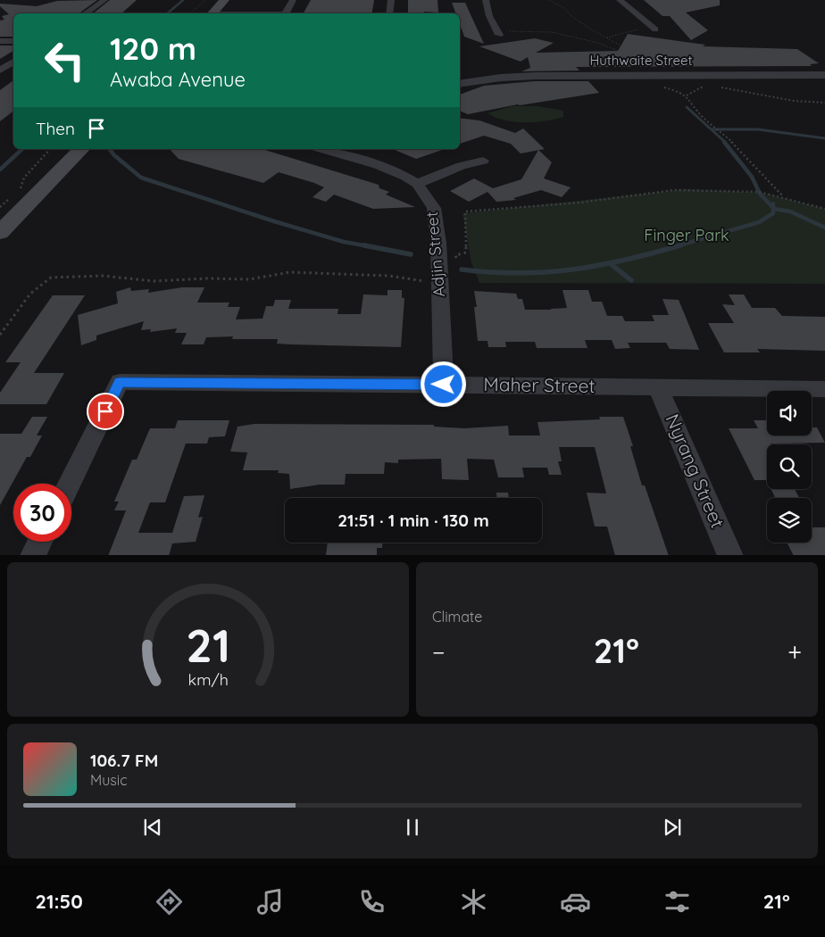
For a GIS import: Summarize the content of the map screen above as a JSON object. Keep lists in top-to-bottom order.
{
  "streets": {
    "street": [
      "Huthwaite Street",
      "Adjin Street",
      "Maher Street",
      "Nyrang Street"
    ]
  },
  "crossings": [
    ["Adjin Street", "Maher Street"],
    ["Maher Street", "Nyrang Street"]
  ],
  "parks": ["Finger Park"],
  "page": {
    "turn": ["120 m", "Awaba Avenue"],
    "then": "Then",
    "limit": "30",
    "trip": "21:51 · 1 min · 130 m",
    "tile": "Climate",
    "heat": ["−", "21°", "+"],
    "song": ["106.7 FM", "Music"],
    "tabs": ["21:50", "21°"],
    "gauge": ["21", "km/h"]
  }
}
